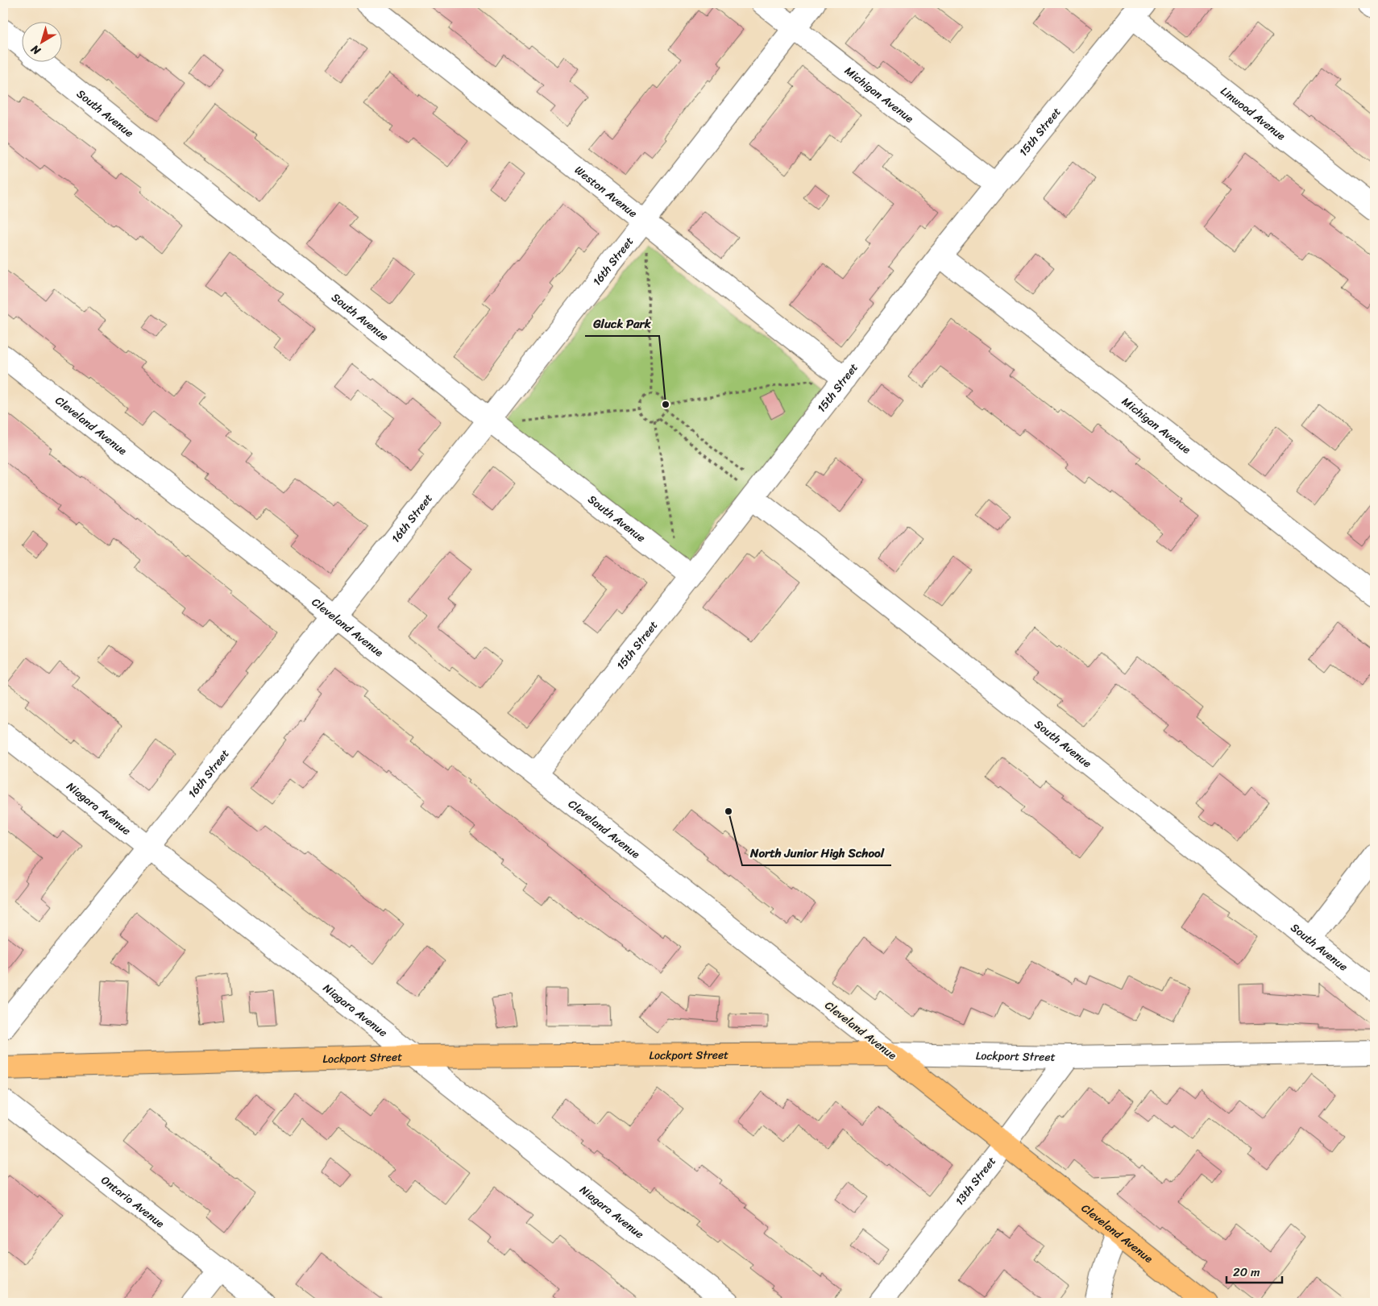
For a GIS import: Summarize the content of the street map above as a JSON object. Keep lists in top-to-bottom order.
{
  "streets": {
    "main road": ["Cleveland Avenue", "Lockport Street"],
    "street": [
      "Michigan Avenue",
      "South Avenue",
      "Linwood Avenue",
      "15th Street",
      "Weston Avenue",
      "16th Street",
      "Niagara Avenue",
      "13th Street",
      "Ontario Avenue"
    ]
  },
  "crossings": [
    ["Michigan Avenue", "15th Street"],
    ["Michigan Avenue", "16th Street"],
    ["South Avenue", "15th Street"],
    ["South Avenue", "16th Street"],
    ["Linwood Avenue", "15th Street"],
    ["15th Street", "Weston Avenue"],
    ["15th Street", "Cleveland Avenue"],
    ["Weston Avenue", "16th Street"],
    ["16th Street", "Cleveland Avenue"],
    ["16th Street", "Niagara Avenue"],
    ["Cleveland Avenue", "Lockport Street"],
    ["Cleveland Avenue", "13th Street"],
    ["Niagara Avenue", "Lockport Street"],
    ["Lockport Street", "13th Street"]
  ],
  "places": ["Gluck Park", "North Junior High School"],
  "scale_bar": "20 m",
  "north": "bottom left"
}
